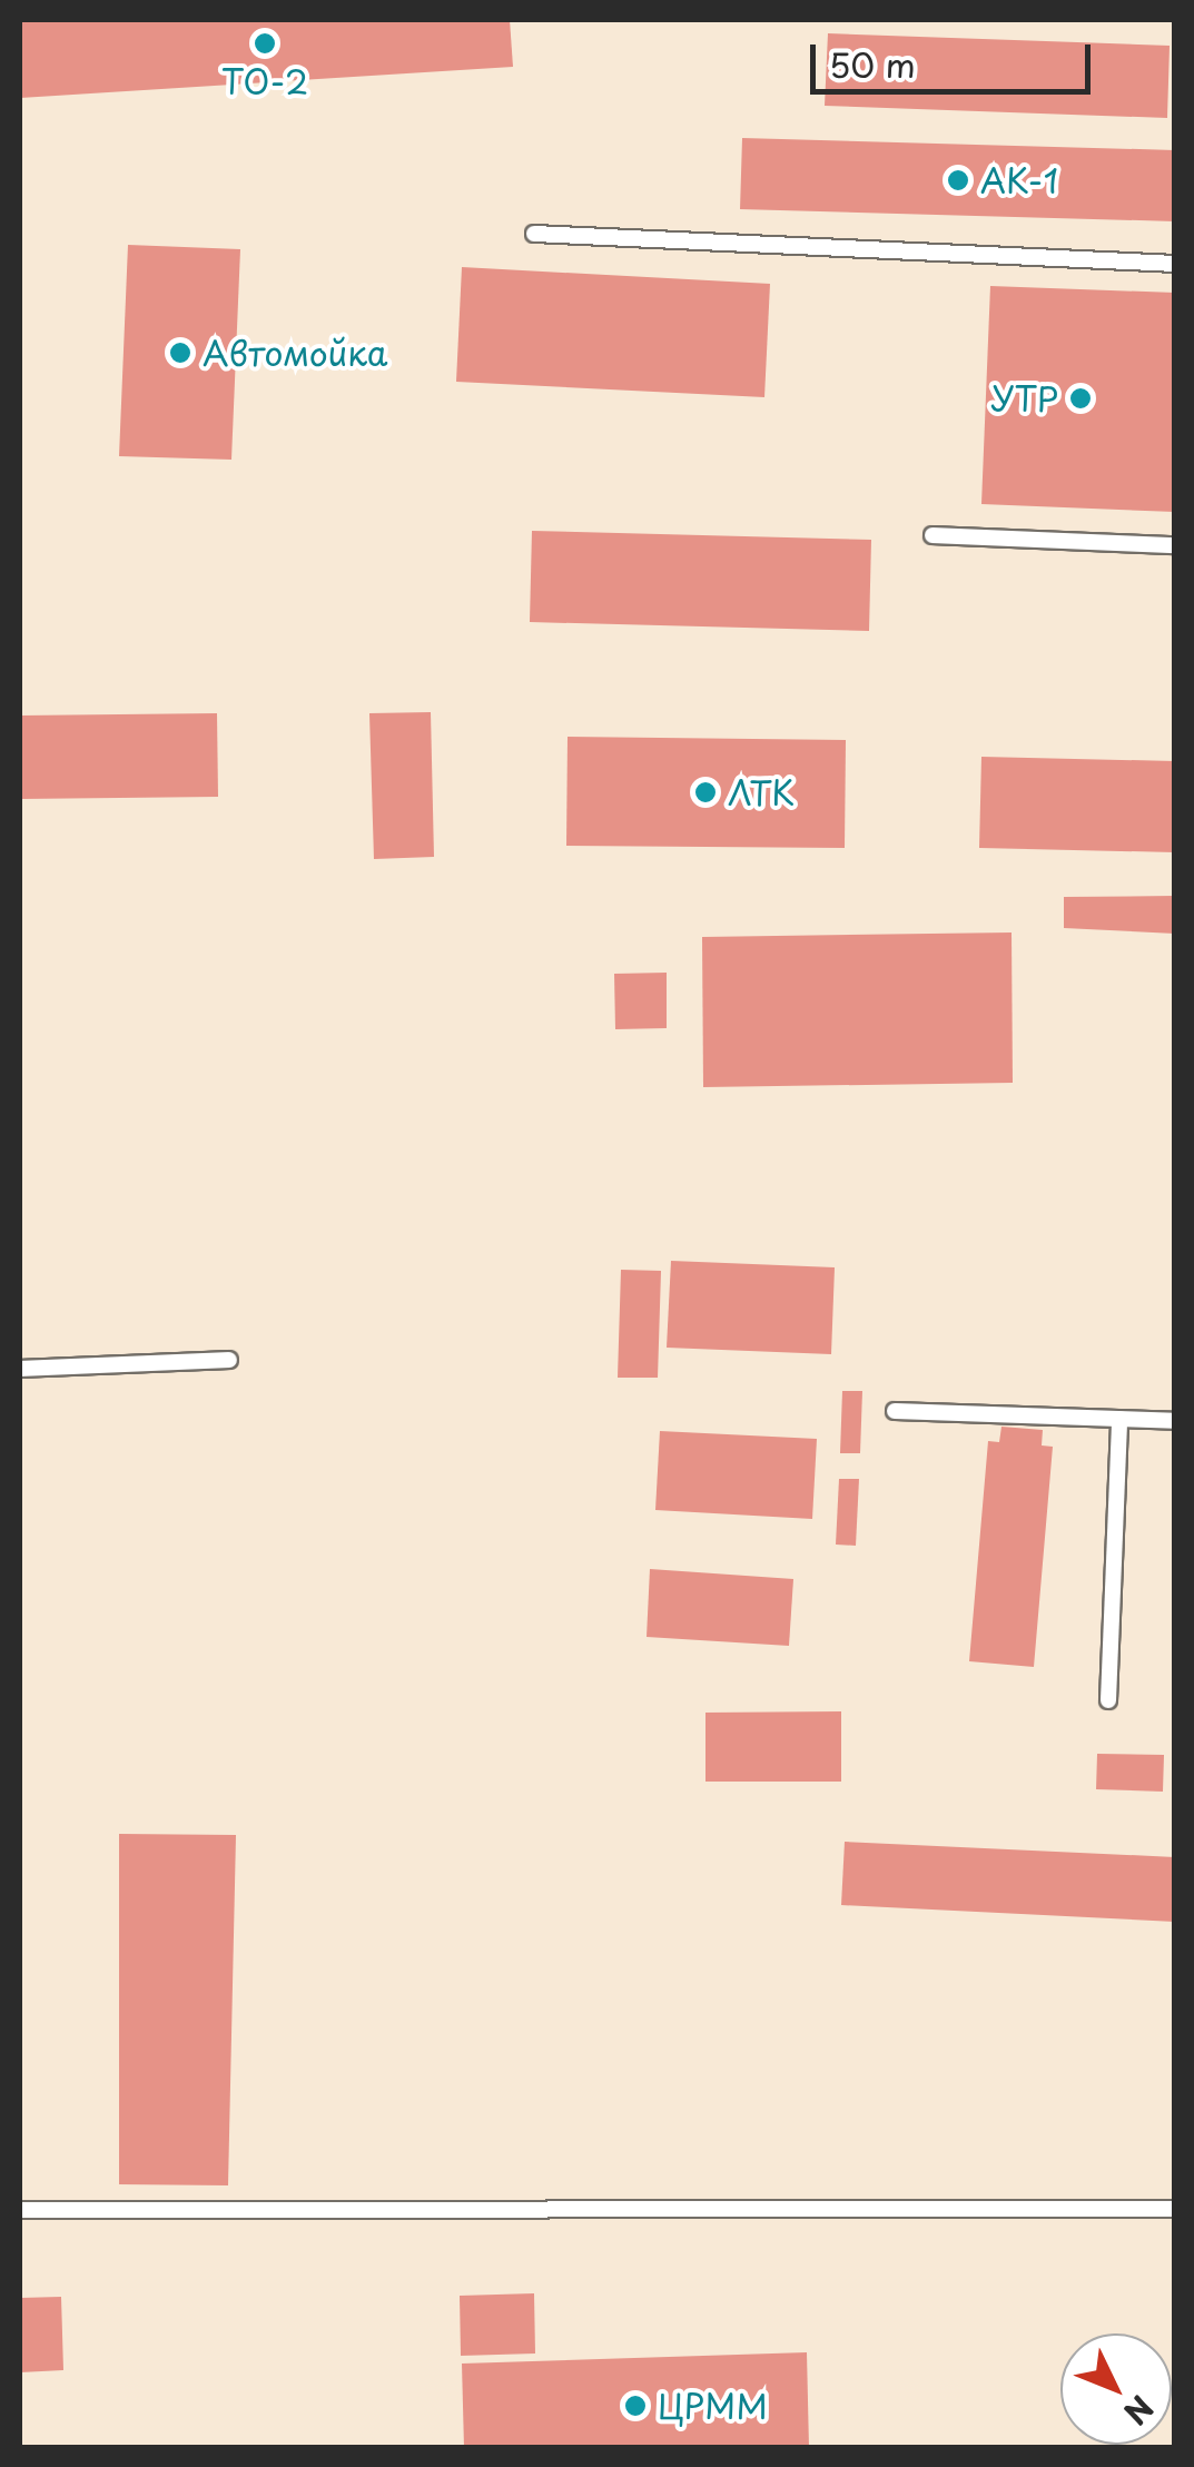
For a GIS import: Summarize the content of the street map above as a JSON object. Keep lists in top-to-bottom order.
{
  "places": [
    "ТО-2",
    "АК-1",
    "Автомойка",
    "УТР",
    "ЛТК",
    "ЦРММ"
  ],
  "scale_bar": "50 m",
  "north": "bottom right"
}
